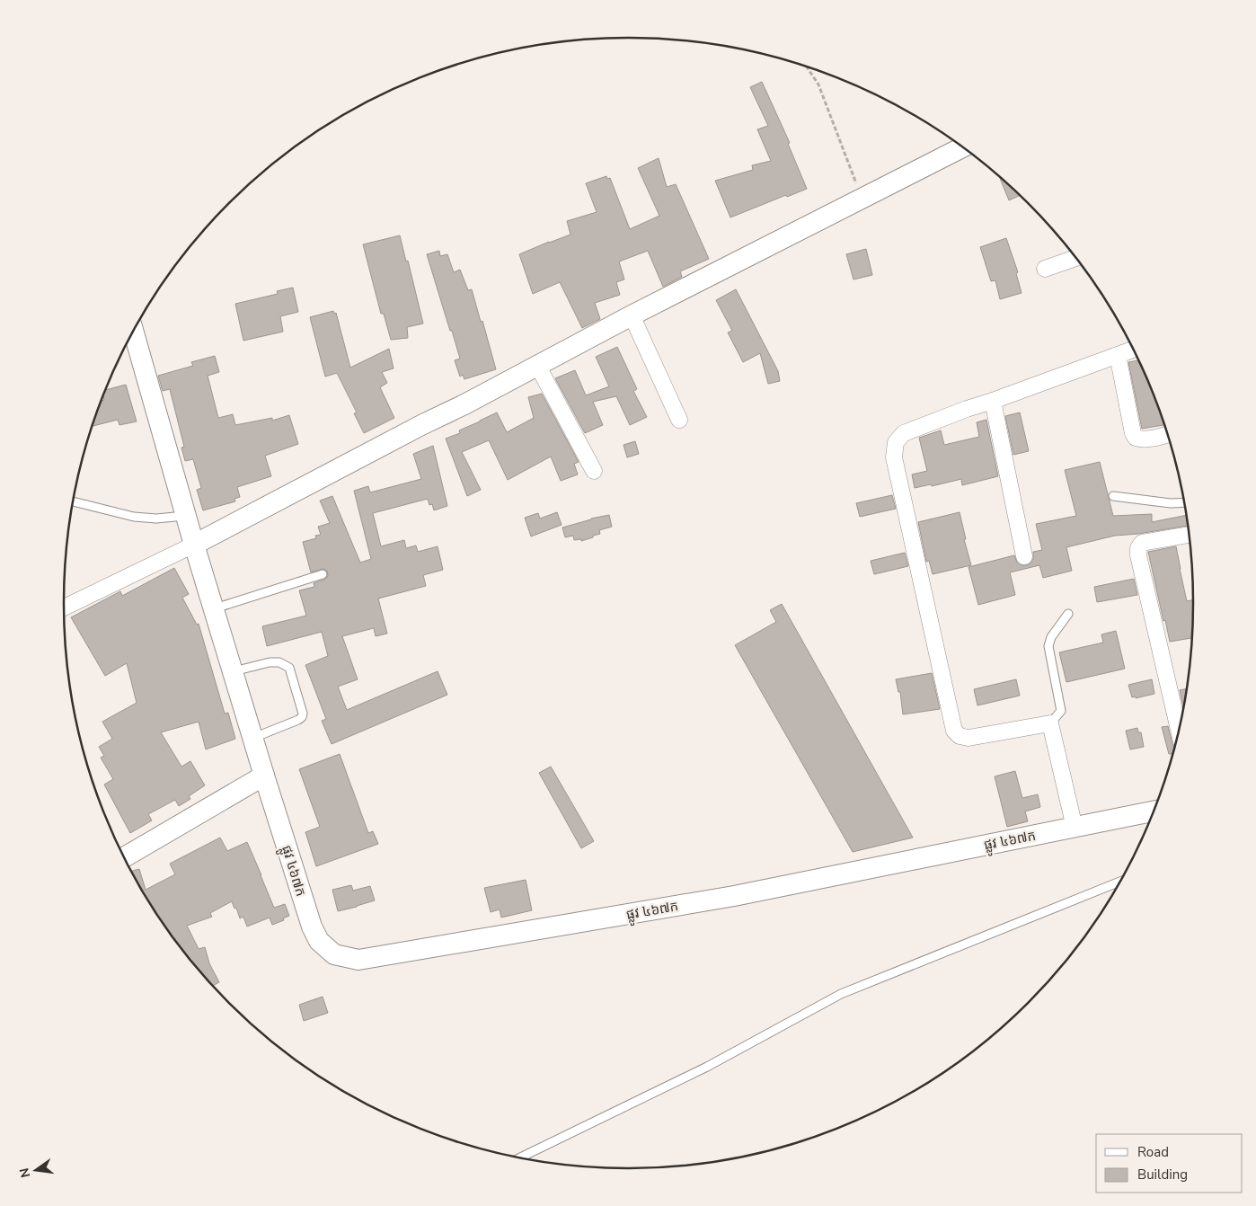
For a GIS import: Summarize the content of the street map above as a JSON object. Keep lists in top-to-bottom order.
{
  "streets": {
    "street": ["ផ្លូវ ៤៦៧ក"]
  },
  "legend": ["Road", "Building"],
  "north": "left"
}
